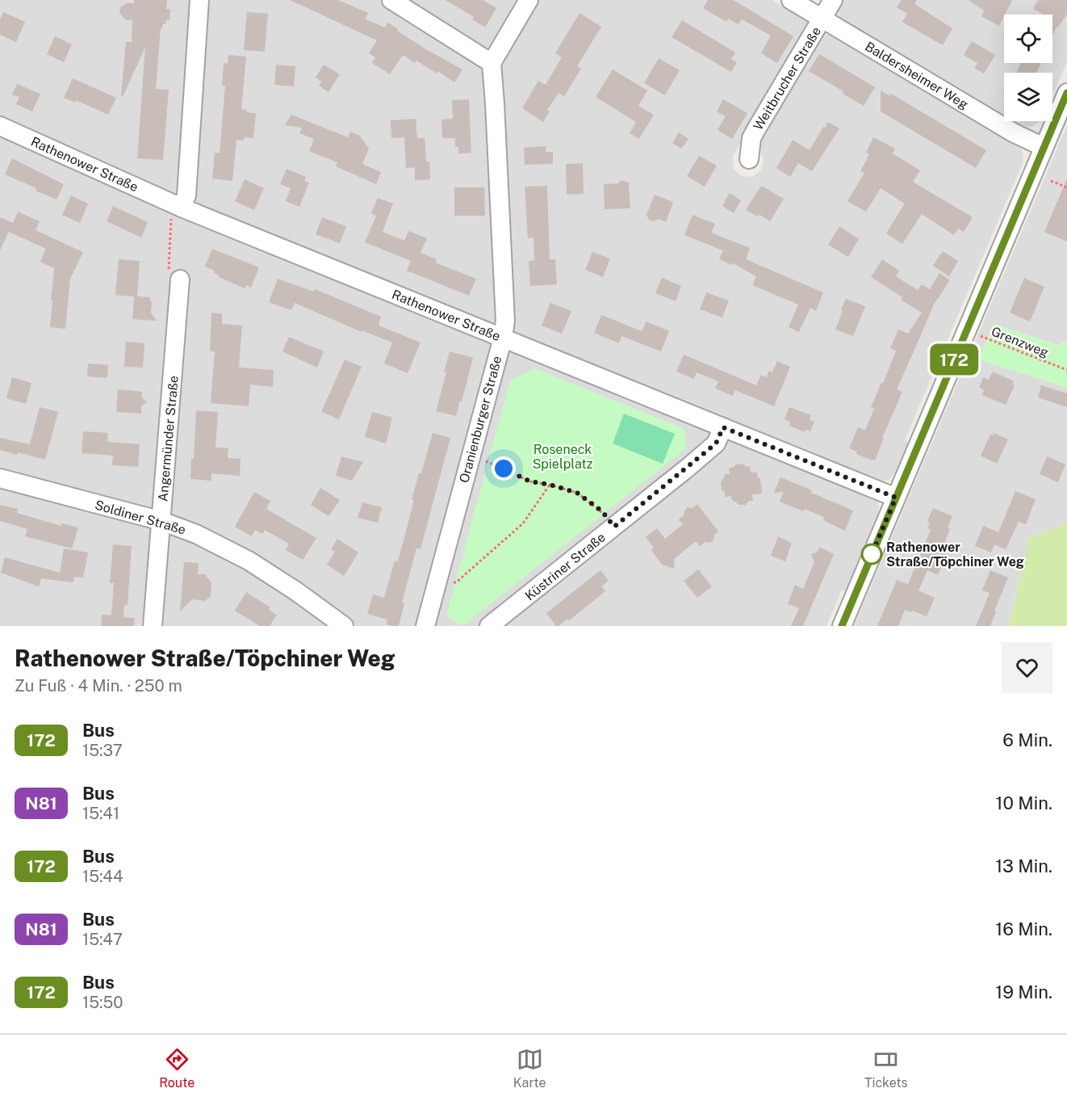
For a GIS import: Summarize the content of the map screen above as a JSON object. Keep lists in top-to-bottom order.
{
  "streets": {
    "street": [
      "Baldersheimer Weg",
      "Weitbrucher Straße",
      "Rathenower Straße",
      "Oranienburger Straße",
      "Angermünder Straße",
      "Soldiner Straße",
      "Küstriner Straße"
    ],
    "path": ["Grenzweg"]
  },
  "crossings": [
    ["Baldersheimer Weg", "Weitbrucher Straße"],
    ["Rathenower Straße", "Oranienburger Straße"],
    ["Rathenower Straße", "Küstriner Straße"],
    ["Angermünder Straße", "Soldiner Straße"]
  ],
  "parks": ["Roseneck Spielplatz"],
  "places": ["Rathenower Straße/Töpchiner Weg"],
  "lines": ["bus line 172"],
  "page": {
    "on_map": "172",
    "heading": ["Rathenower Straße/Töpchiner Weg", "Zu Fuß · 4 Min. · 250 m"],
    "list": [
      {
        "mark": "172",
        "name": "Bus",
        "note": "15:37",
        "value": "6 Min."
      },
      {
        "mark": "N81",
        "name": "Bus",
        "note": "15:41",
        "value": "10 Min."
      },
      {
        "mark": "172",
        "name": "Bus",
        "note": "15:44",
        "value": "13 Min."
      },
      {
        "mark": "N81",
        "name": "Bus",
        "note": "15:47",
        "value": "16 Min."
      },
      {
        "mark": "172",
        "name": "Bus",
        "note": "15:50",
        "value": "19 Min."
      }
    ],
    "tabs": ["Route", "Karte", "Tickets"]
  }
}
